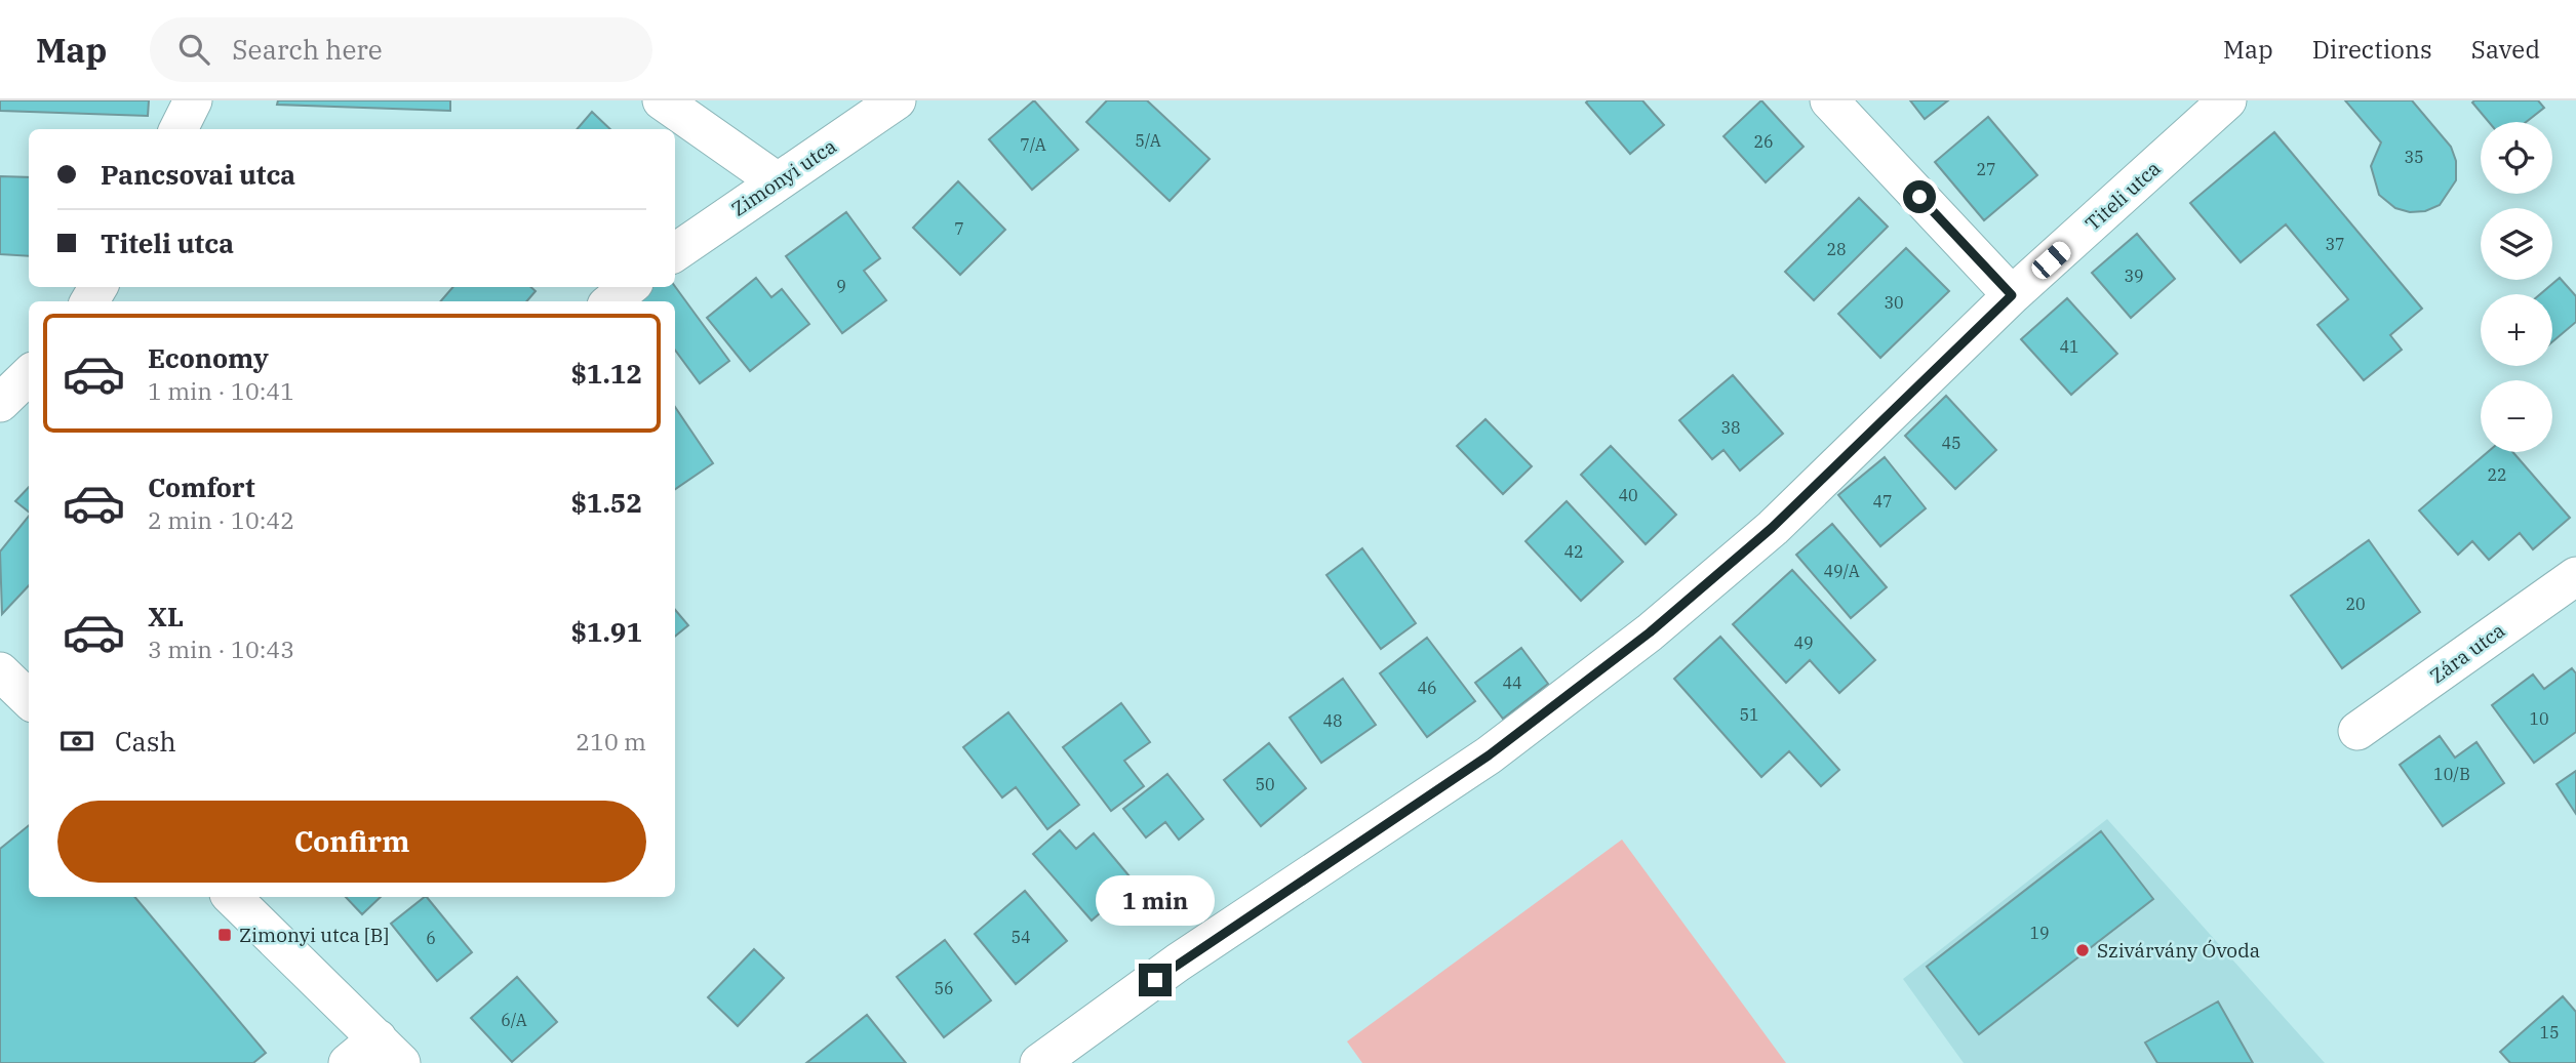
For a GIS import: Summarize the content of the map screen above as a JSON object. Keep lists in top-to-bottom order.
{
  "streets": {
    "street": ["Zimonyi utca", "Titeli utca", "Zára utca"]
  },
  "places": {
    "transit": ["Zimonyi utca [B]"],
    "other": ["Szivárvány Óvoda"]
  },
  "house_numbers": [
    "5/A",
    "26",
    "7/A",
    "35",
    "27",
    "7",
    "37",
    "28",
    "39",
    "9",
    "30",
    "41",
    "38",
    "45",
    "22",
    "40",
    "47",
    "42",
    "49/A",
    "20",
    "49",
    "44",
    "46",
    "51",
    "10",
    "48",
    "10/B",
    "50",
    "19",
    "54",
    "6",
    "56",
    "6/A",
    "15"
  ],
  "page": {
    "header": "Map",
    "search": "Search here",
    "nav": ["Map", "Directions", "Saved"],
    "map_buttons": ["+", "−"],
    "banner": ["Pancsovai utca", "Titeli utca"],
    "list": [
      {
        "name": "Economy",
        "note": "1 min · 10:41",
        "value": "$1.12"
      },
      {
        "name": "Comfort",
        "note": "2 min · 10:42",
        "value": "$1.52"
      },
      {
        "name": "XL",
        "note": "3 min · 10:43",
        "value": "$1.91"
      }
    ],
    "pay": ["Cash", "210 m"],
    "buttons": "Confirm",
    "bubble": "1 min"
  }
}
